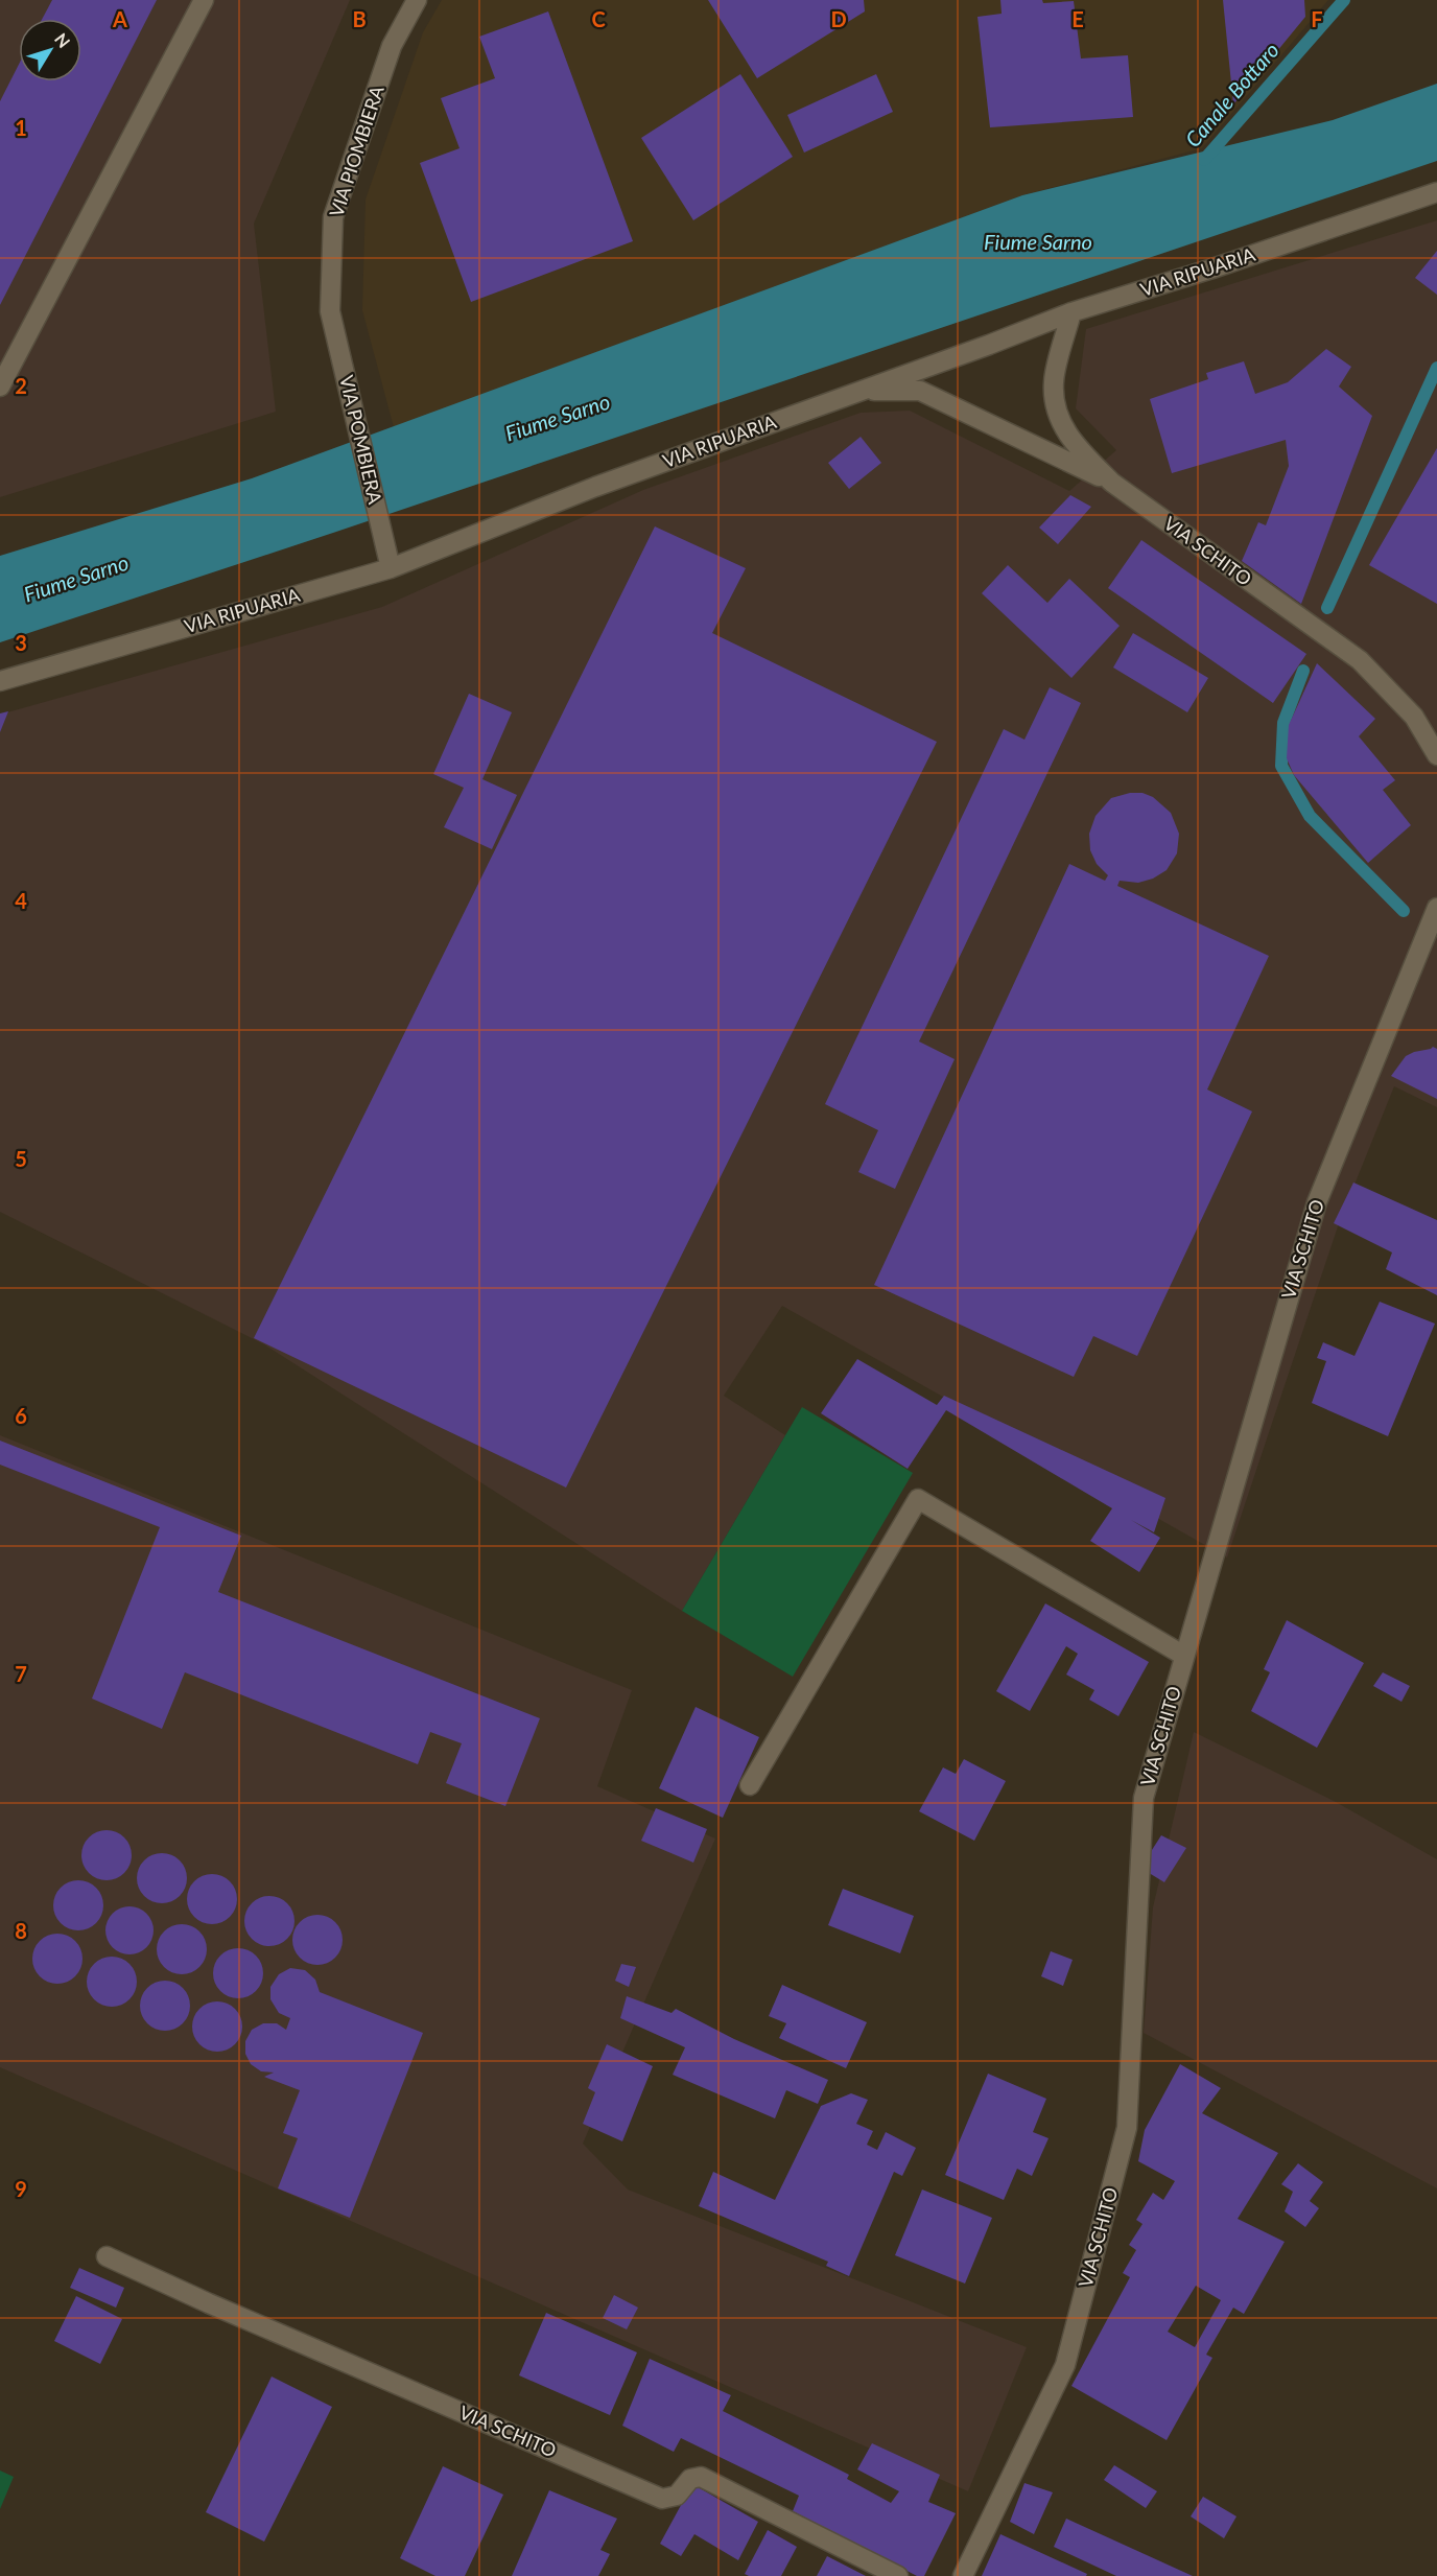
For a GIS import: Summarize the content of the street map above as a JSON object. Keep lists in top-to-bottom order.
{
  "streets": {
    "street": [
      "VIA PIOMBIERA",
      "VIA RIPUARIA",
      "VIA POMBIERA",
      "VIA SCHITO"
    ]
  },
  "crossings": [
    ["VIA PIOMBIERA", "VIA POMBIERA"],
    ["VIA RIPUARIA", "VIA POMBIERA"],
    ["VIA RIPUARIA", "VIA SCHITO"]
  ],
  "water": ["Canale Bottaro", "Fiume Sarno"],
  "north": "top right",
  "grid": {
    "columns": [
      "A",
      "B",
      "C",
      "D",
      "E",
      "F"
    ],
    "rows": [
      "1",
      "2",
      "3",
      "4",
      "5",
      "6",
      "7",
      "8",
      "9"
    ]
  }
}
